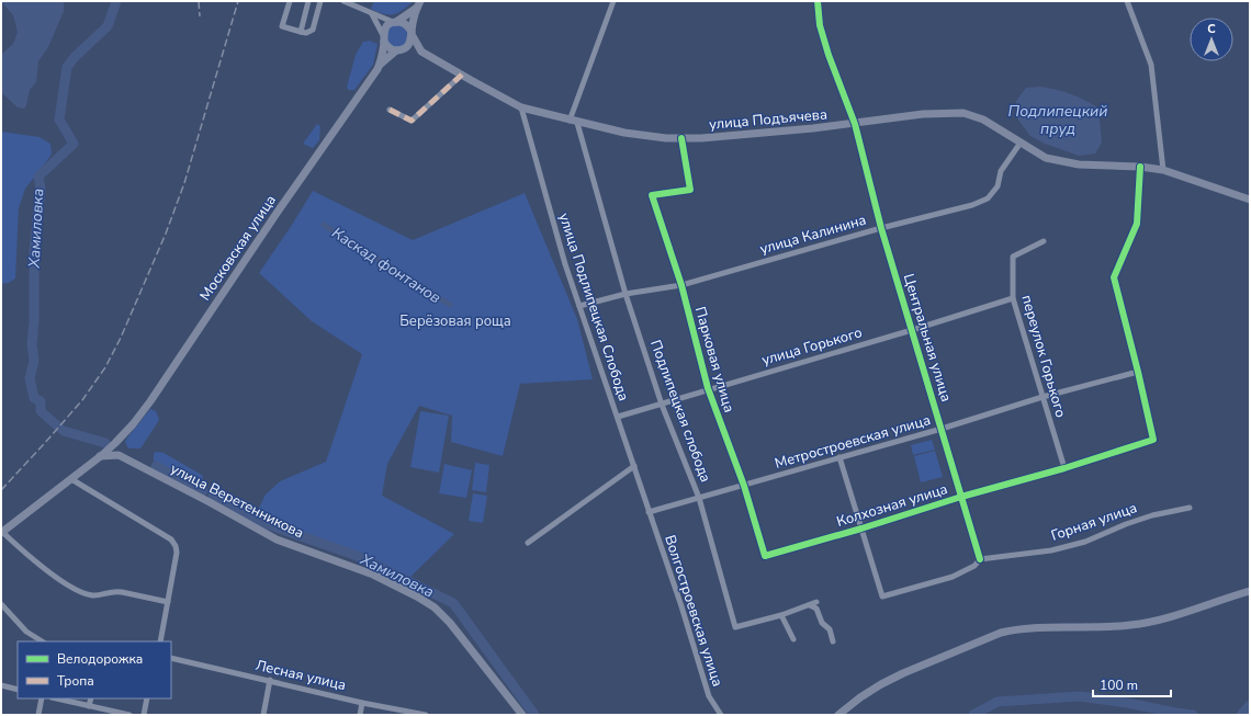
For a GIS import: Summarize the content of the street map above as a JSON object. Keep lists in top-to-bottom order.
{
  "streets": {
    "main road": ["улица Подъячева", "Московская улица", "улица Веретенникова"],
    "street": [
      "улица Калинина",
      "улица Подлипецкая Слобода",
      "Центральная улица",
      "улица Горького",
      "переулок Горького",
      "Парковая улица",
      "Подлипецкая слобода",
      "Метростроевская улица",
      "Колхозная улица",
      "Горная улица",
      "Волгостроевская улица",
      "Лесная улица"
    ]
  },
  "crossings": [
    ["улица Подъячева", "улица Калинина"],
    ["улица Подъячева", "Московская улица"],
    ["улица Подъячева", "улица Подлипецкая Слобода"],
    ["улица Подъячева", "Центральная улица"],
    ["улица Подъячева", "Парковая улица"],
    ["улица Подъячева", "Подлипецкая слобода"],
    ["улица Калинина", "улица Подлипецкая Слобода"],
    ["улица Калинина", "Центральная улица"],
    ["улица Калинина", "Парковая улица"],
    ["улица Калинина", "Подлипецкая слобода"],
    ["Московская улица", "улица Веретенникова"],
    ["улица Подлипецкая Слобода", "улица Горького"],
    ["улица Подлипецкая Слобода", "Метростроевская улица"],
    ["улица Подлипецкая Слобода", "Волгостроевская улица"],
    ["Центральная улица", "улица Горького"],
    ["Центральная улица", "Метростроевская улица"],
    ["Центральная улица", "Колхозная улица"],
    ["Центральная улица", "Горная улица"],
    ["улица Горького", "переулок Горького"],
    ["улица Горького", "Парковая улица"],
    ["улица Горького", "Подлипецкая слобода"],
    ["переулок Горького", "Метростроевская улица"],
    ["переулок Горького", "Колхозная улица"],
    ["Парковая улица", "Метростроевская улица"],
    ["Парковая улица", "Колхозная улица"],
    ["Подлипецкая слобода", "Метростроевская улица"],
    ["Метростроевская улица", "Колхозная улица"],
    ["Метростроевская улица", "Волгостроевская улица"]
  ],
  "water": ["Подлипецкий пруд", "Хамиловка", "Каскад фонтанов"],
  "parks": ["Берёзовая роща"],
  "legend": ["Велодорожка", "Тропа"],
  "scale_bar": "100 m",
  "north": "top"
}
